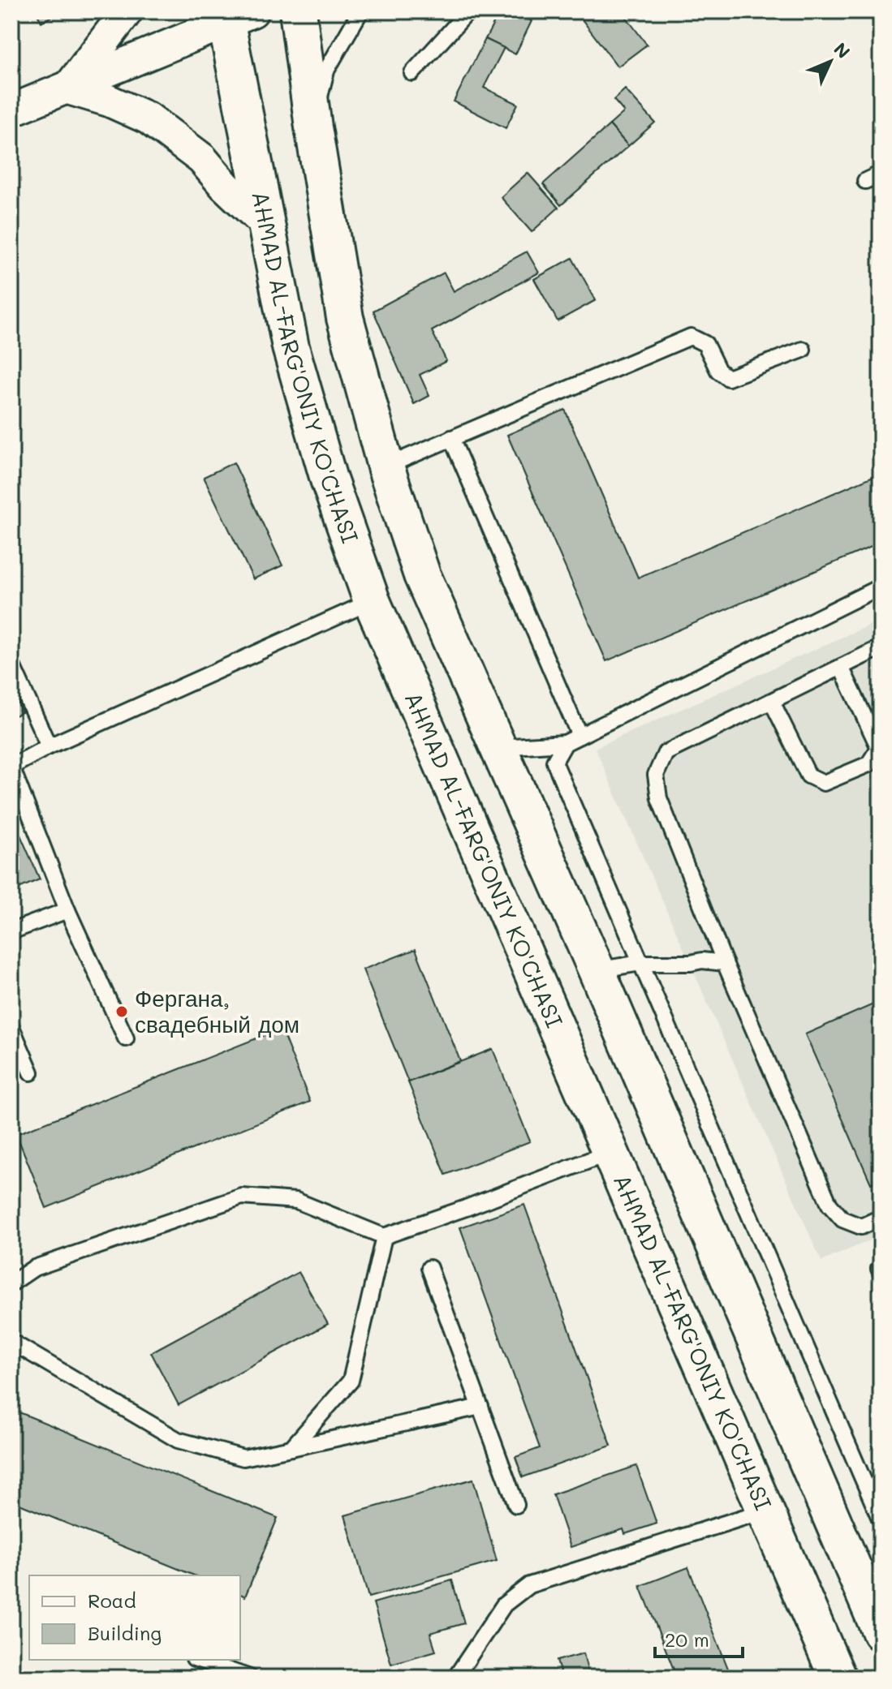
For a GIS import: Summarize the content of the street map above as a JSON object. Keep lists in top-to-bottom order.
{
  "streets": {
    "highway": ["AHMAD AL-FARG'ONIY KO'CHASI"]
  },
  "places": ["Фергана, свадебный дом"],
  "legend": ["Road", "Building"],
  "scale_bar": "20 m",
  "north": "top right"
}
